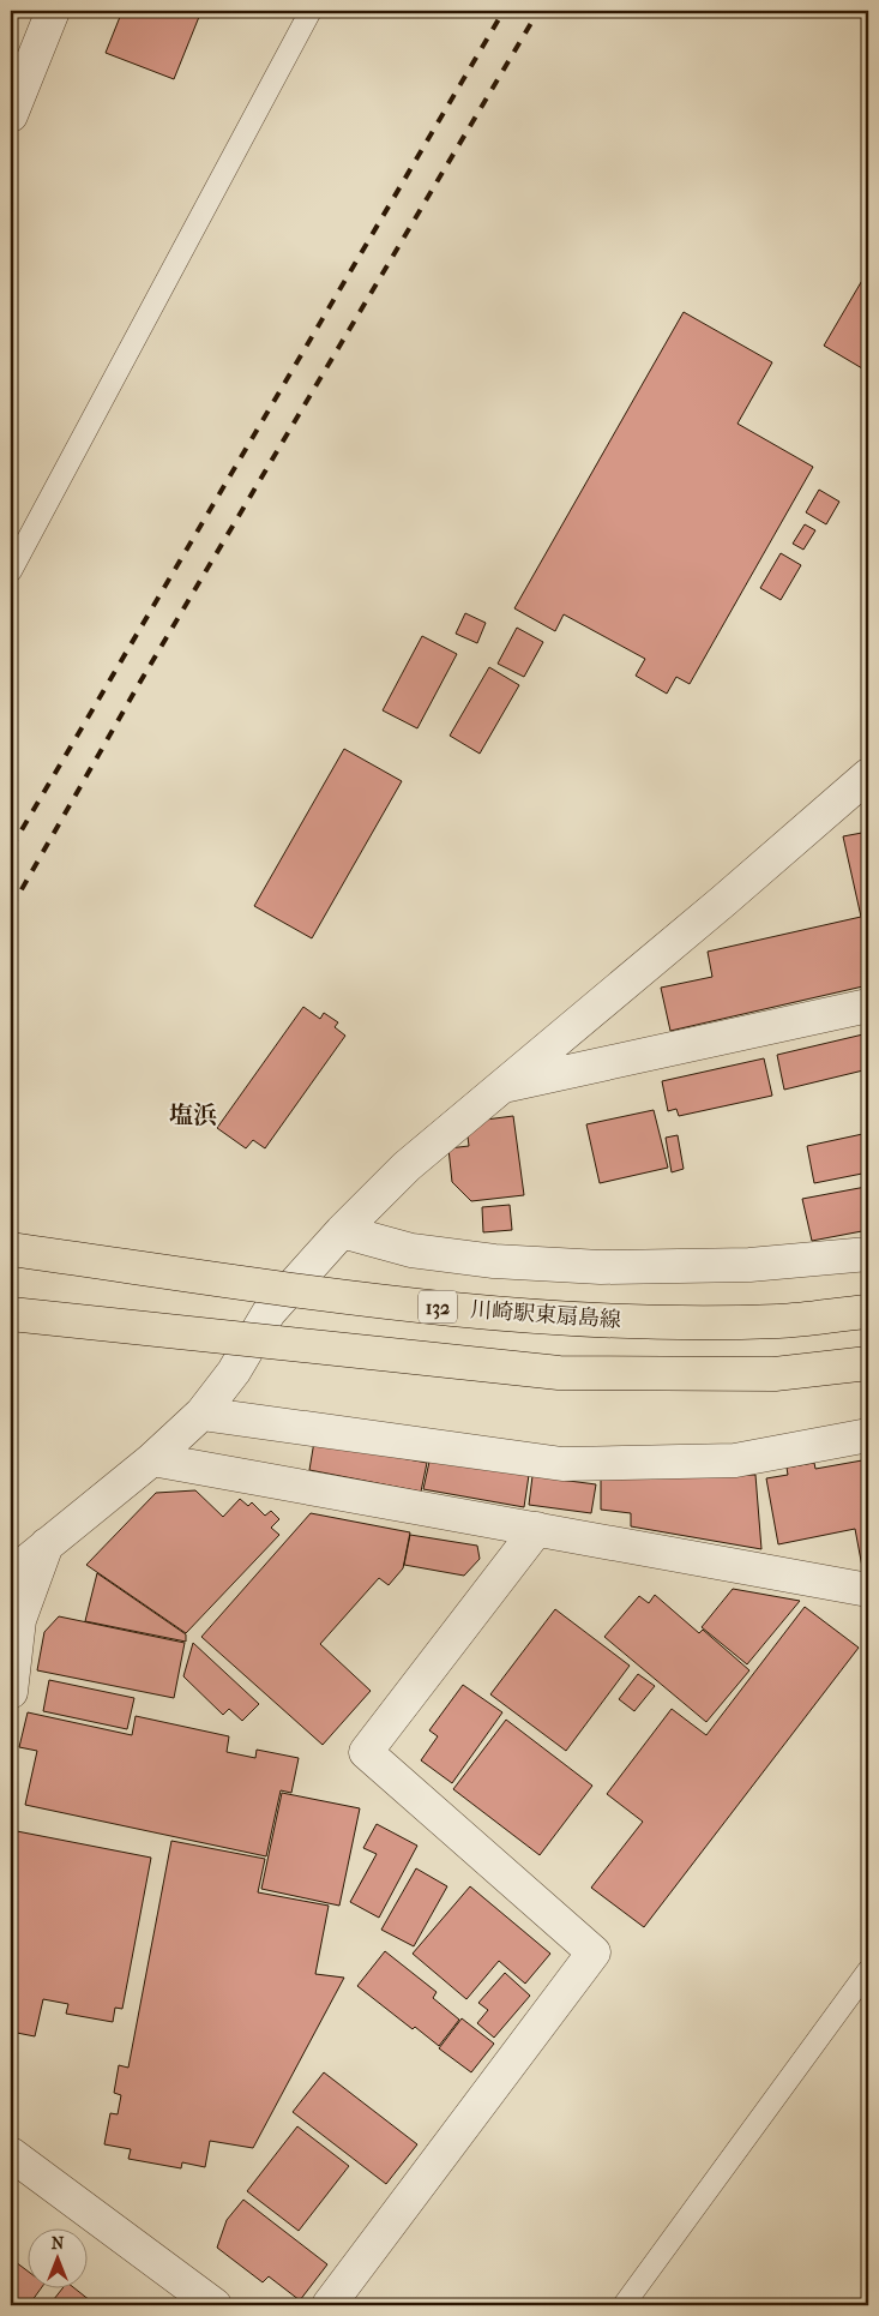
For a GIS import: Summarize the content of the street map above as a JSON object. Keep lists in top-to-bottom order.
{
  "streets": {
    "highway": ["132", "川崎駅東扇島線"]
  },
  "districts": ["塩浜"],
  "north": "top"
}
